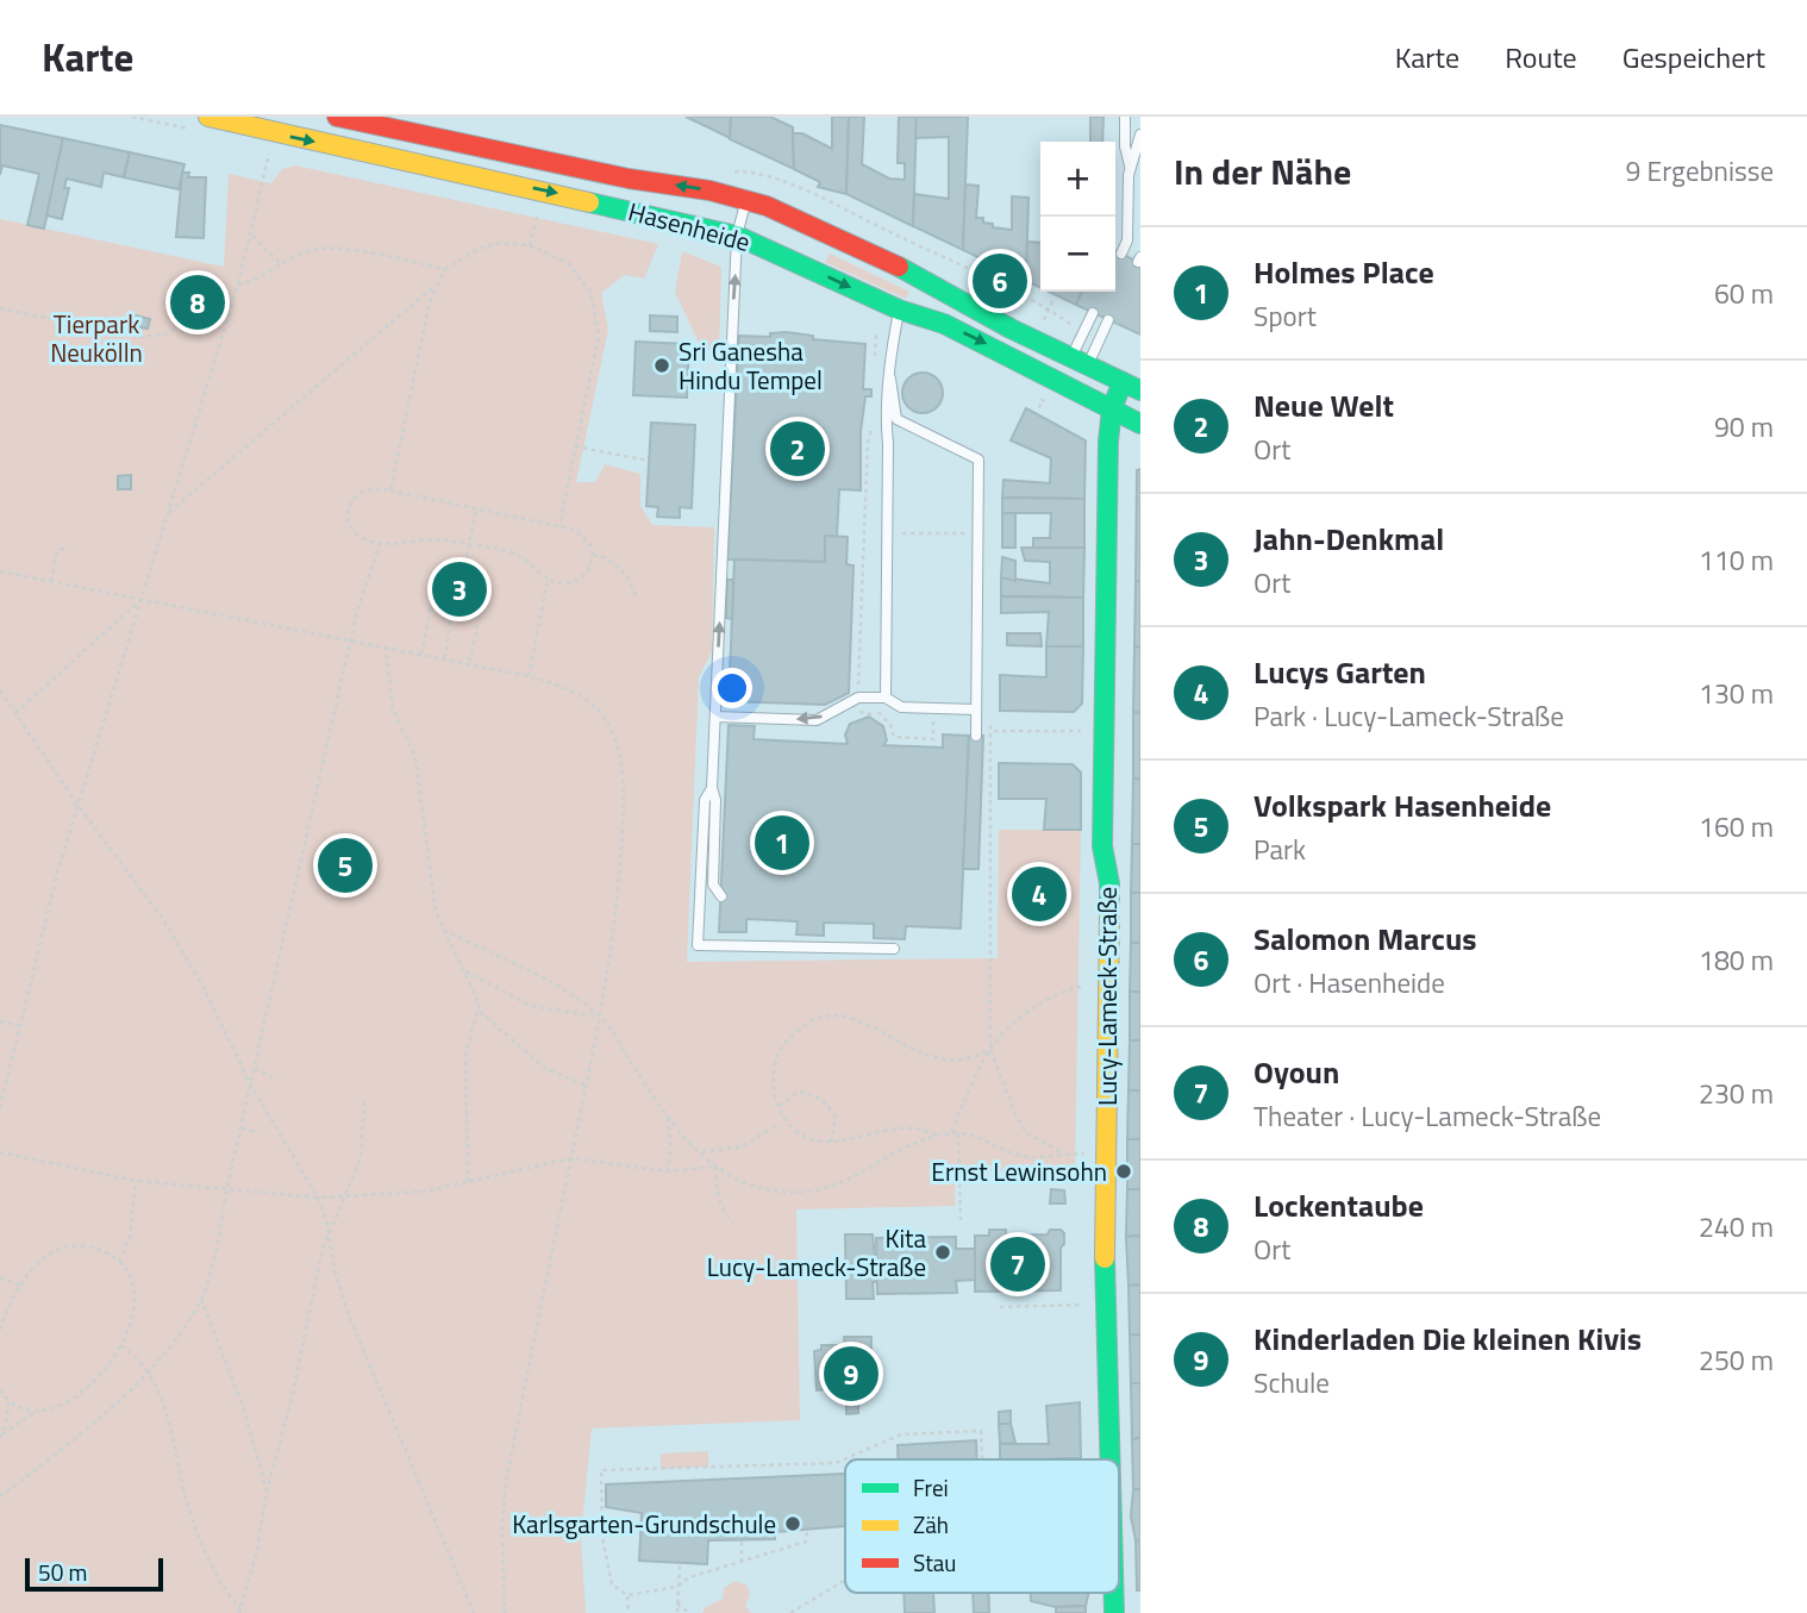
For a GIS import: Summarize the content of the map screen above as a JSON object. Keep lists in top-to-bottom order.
{
  "streets": {
    "main road": ["Hasenheide", "Lucy-Lameck-Straße"]
  },
  "crossings": [
    ["Hasenheide", "Lucy-Lameck-Straße"]
  ],
  "parks": ["Tierpark Neukölln"],
  "places": [
    "Sri Ganesha Hindu Tempel",
    "Ernst Lewinsohn",
    "Kita Lucy-Lameck-Straße",
    "Karlsgarten-Grundschule"
  ],
  "legend": ["Frei", "Zäh", "Stau"],
  "scale_bar": "50 m",
  "page": {
    "header": "Karte",
    "nav": ["Karte", "Route", "Gespeichert"],
    "heading": ["In der Nähe", "9 Ergebnisse"],
    "map_buttons": ["+", "−"],
    "list": [
      {
        "mark": "1",
        "name": "Holmes Place",
        "note": "Sport",
        "value": "60 m"
      },
      {
        "mark": "2",
        "name": "Neue Welt",
        "note": "Ort",
        "value": "90 m"
      },
      {
        "mark": "3",
        "name": "Jahn-Denkmal",
        "note": "Ort",
        "value": "110 m"
      },
      {
        "mark": "4",
        "name": "Lucys Garten",
        "note": "Park · Lucy-Lameck-Straße",
        "value": "130 m"
      },
      {
        "mark": "5",
        "name": "Volkspark Hasenheide",
        "note": "Park",
        "value": "160 m"
      },
      {
        "mark": "6",
        "name": "Salomon Marcus",
        "note": "Ort · Hasenheide",
        "value": "180 m"
      },
      {
        "mark": "7",
        "name": "Oyoun",
        "note": "Theater · Lucy-Lameck-Straße",
        "value": "230 m"
      },
      {
        "mark": "8",
        "name": "Lockentaube",
        "note": "Ort",
        "value": "240 m"
      },
      {
        "mark": "9",
        "name": "Kinderladen Die kleinen Kivis",
        "note": "Schule",
        "value": "250 m"
      }
    ],
    "pins": [
      "6",
      "8",
      "2",
      "3",
      "1",
      "5",
      "4",
      "7",
      "9"
    ],
    "scale": "50 m"
  }
}
